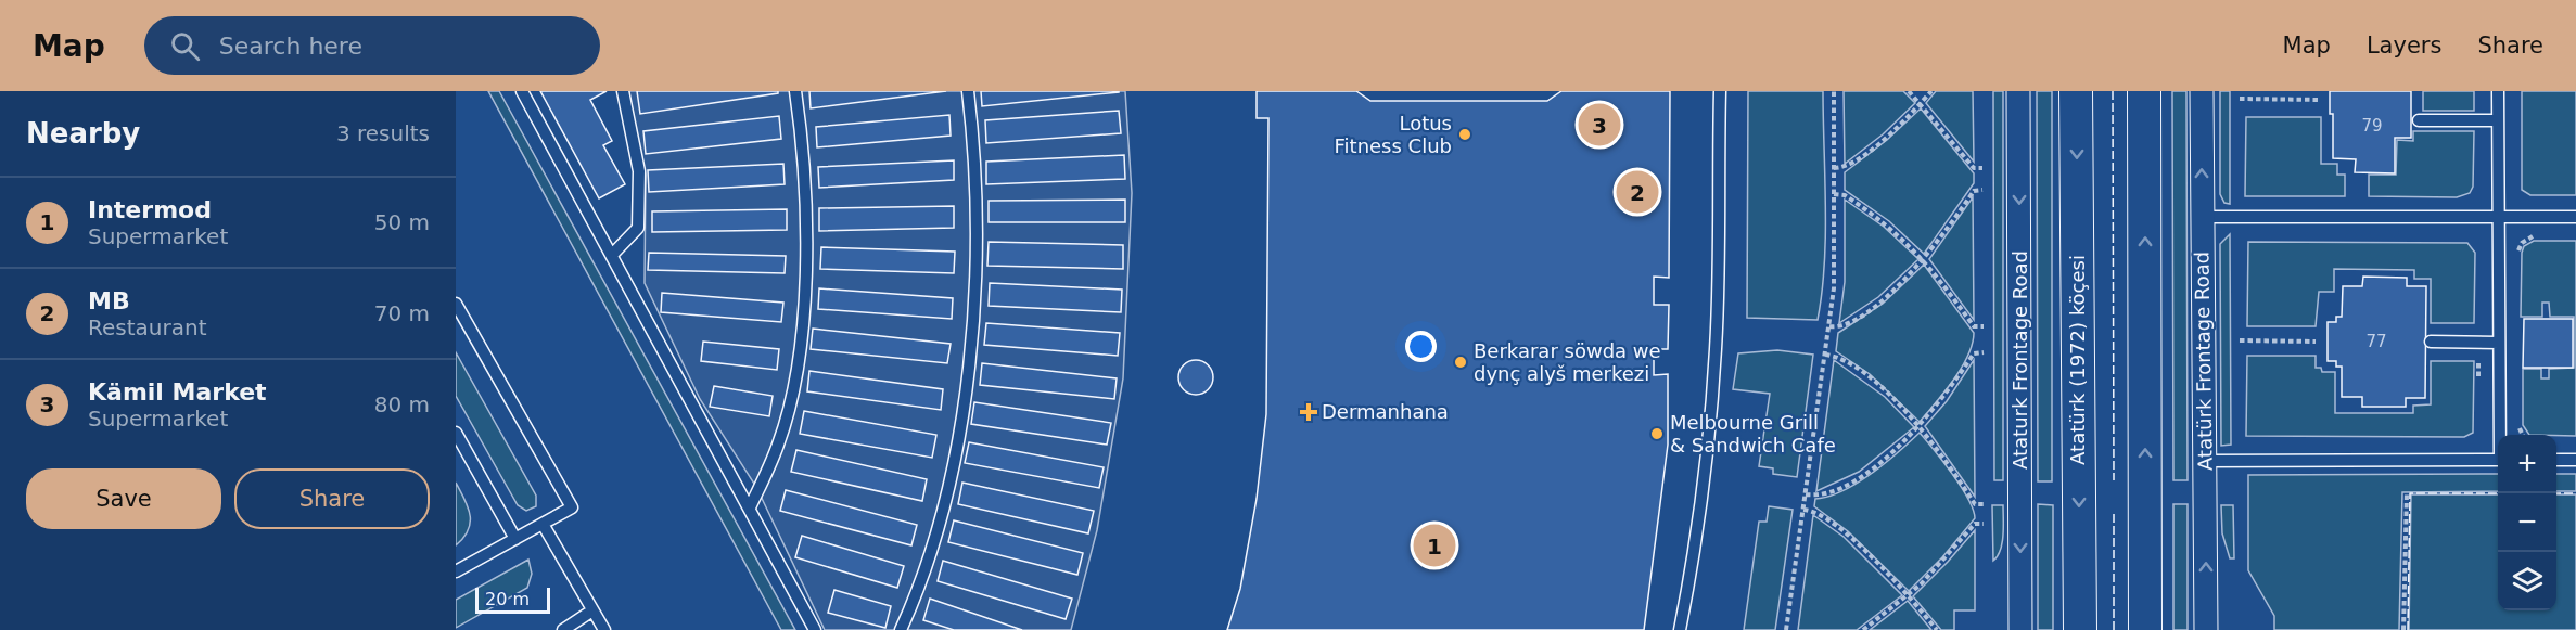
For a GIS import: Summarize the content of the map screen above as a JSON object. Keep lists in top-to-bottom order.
{
  "streets": {
    "main road": ["Atatürk (1972) köçesi"],
    "street": ["Ataturk Frontage Road", "Atatürk Frontage Road"]
  },
  "one_way": ["Ataturk Frontage Road", "Atatürk Frontage Road"],
  "places": {
    "other": ["Lotus Fitness Club", "Berkarar söwda we dynç alyš merkezi", "Melbourne Grill & Sandwich Cafe"],
    "health": ["Dermanhana"]
  },
  "house_numbers": ["79", "77"],
  "scale_bar": "20 m",
  "page": {
    "header": "Map",
    "search": "Search here",
    "nav": ["Map", "Layers", "Share"],
    "heading": ["Nearby", "3 results"],
    "pins": ["3", "2", "1"],
    "list": [
      {
        "mark": "1",
        "name": "Intermod",
        "note": "Supermarket",
        "value": "50 m"
      },
      {
        "mark": "2",
        "name": "MB",
        "note": "Restaurant",
        "value": "70 m"
      },
      {
        "mark": "3",
        "name": "Kämil Market",
        "note": "Supermarket",
        "value": "80 m"
      }
    ],
    "map_buttons": ["+", "−"],
    "buttons": ["Save", "Share"],
    "scale": "20 m"
  }
}
